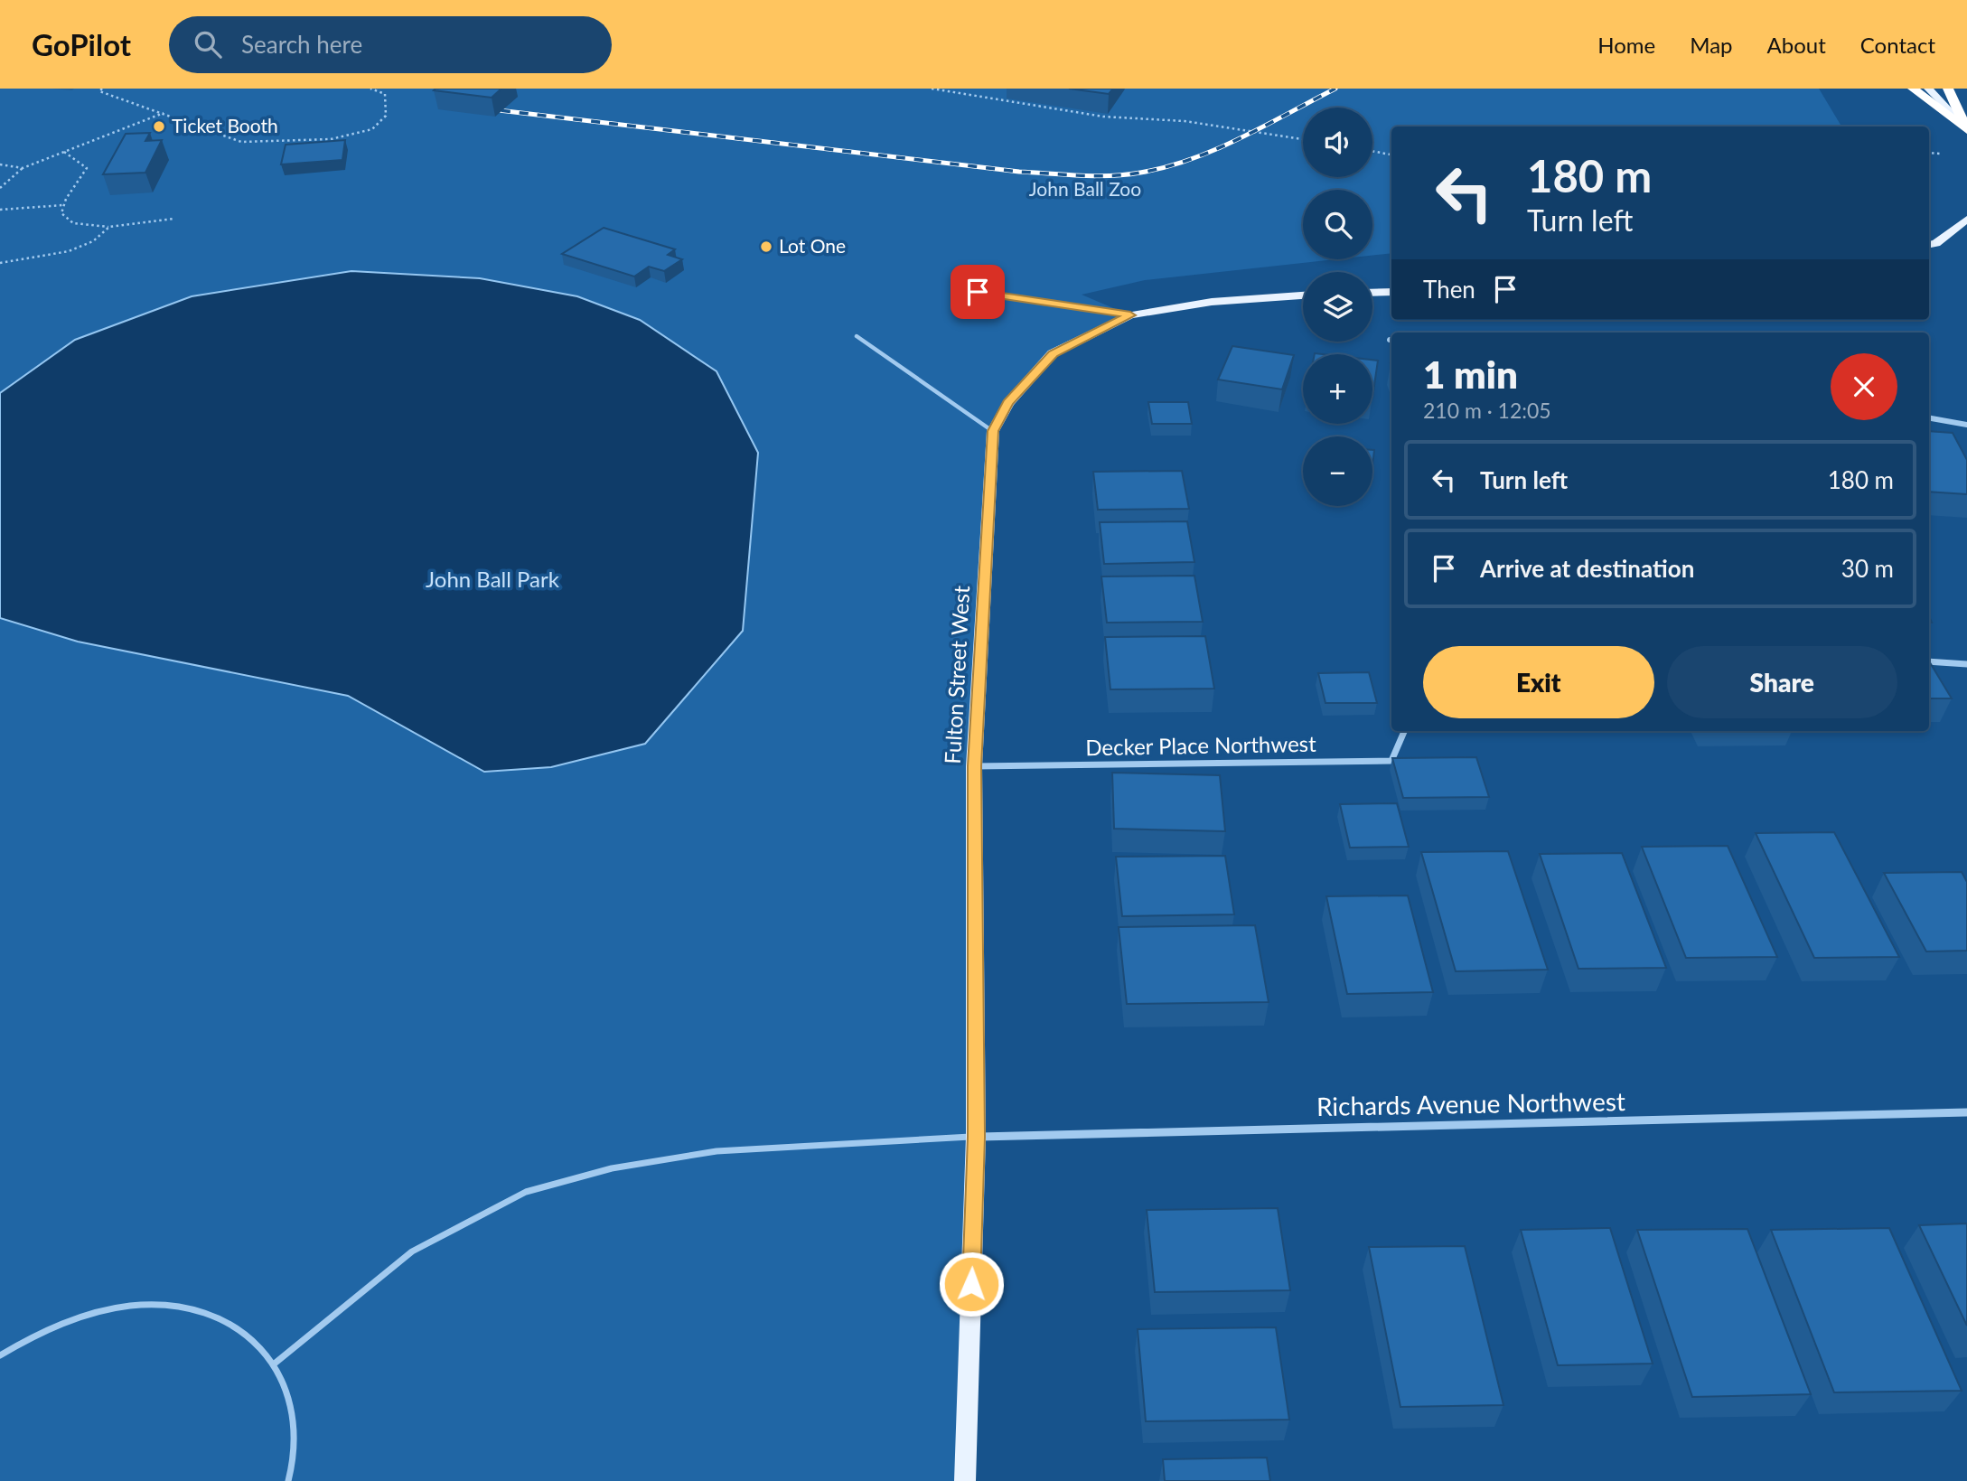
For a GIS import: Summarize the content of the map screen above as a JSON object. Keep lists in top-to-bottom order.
{
  "streets": {
    "main road": ["Fulton Street West"],
    "street": ["Decker Place Northwest", "Richards Avenue Northwest"]
  },
  "crossings": [
    ["Fulton Street West", "Decker Place Northwest"],
    ["Fulton Street West", "Richards Avenue Northwest"]
  ],
  "parks": ["John Ball Zoo", "John Ball Park"],
  "places": ["Ticket Booth", "Lot One"],
  "page": {
    "header": "GoPilot",
    "search": "Search here",
    "nav": [
      "Home",
      "Map",
      "About",
      "Contact"
    ],
    "map_buttons": ["+", "−"],
    "turn": ["180 m", "Turn left"],
    "then": "Then",
    "heading": ["1 min", "210 m · 12:05"],
    "list": [
      {
        "name": "Turn left",
        "value": "180 m"
      },
      {
        "name": "Arrive at destination",
        "value": "30 m"
      }
    ],
    "buttons": ["Exit", "Share"]
  }
}
